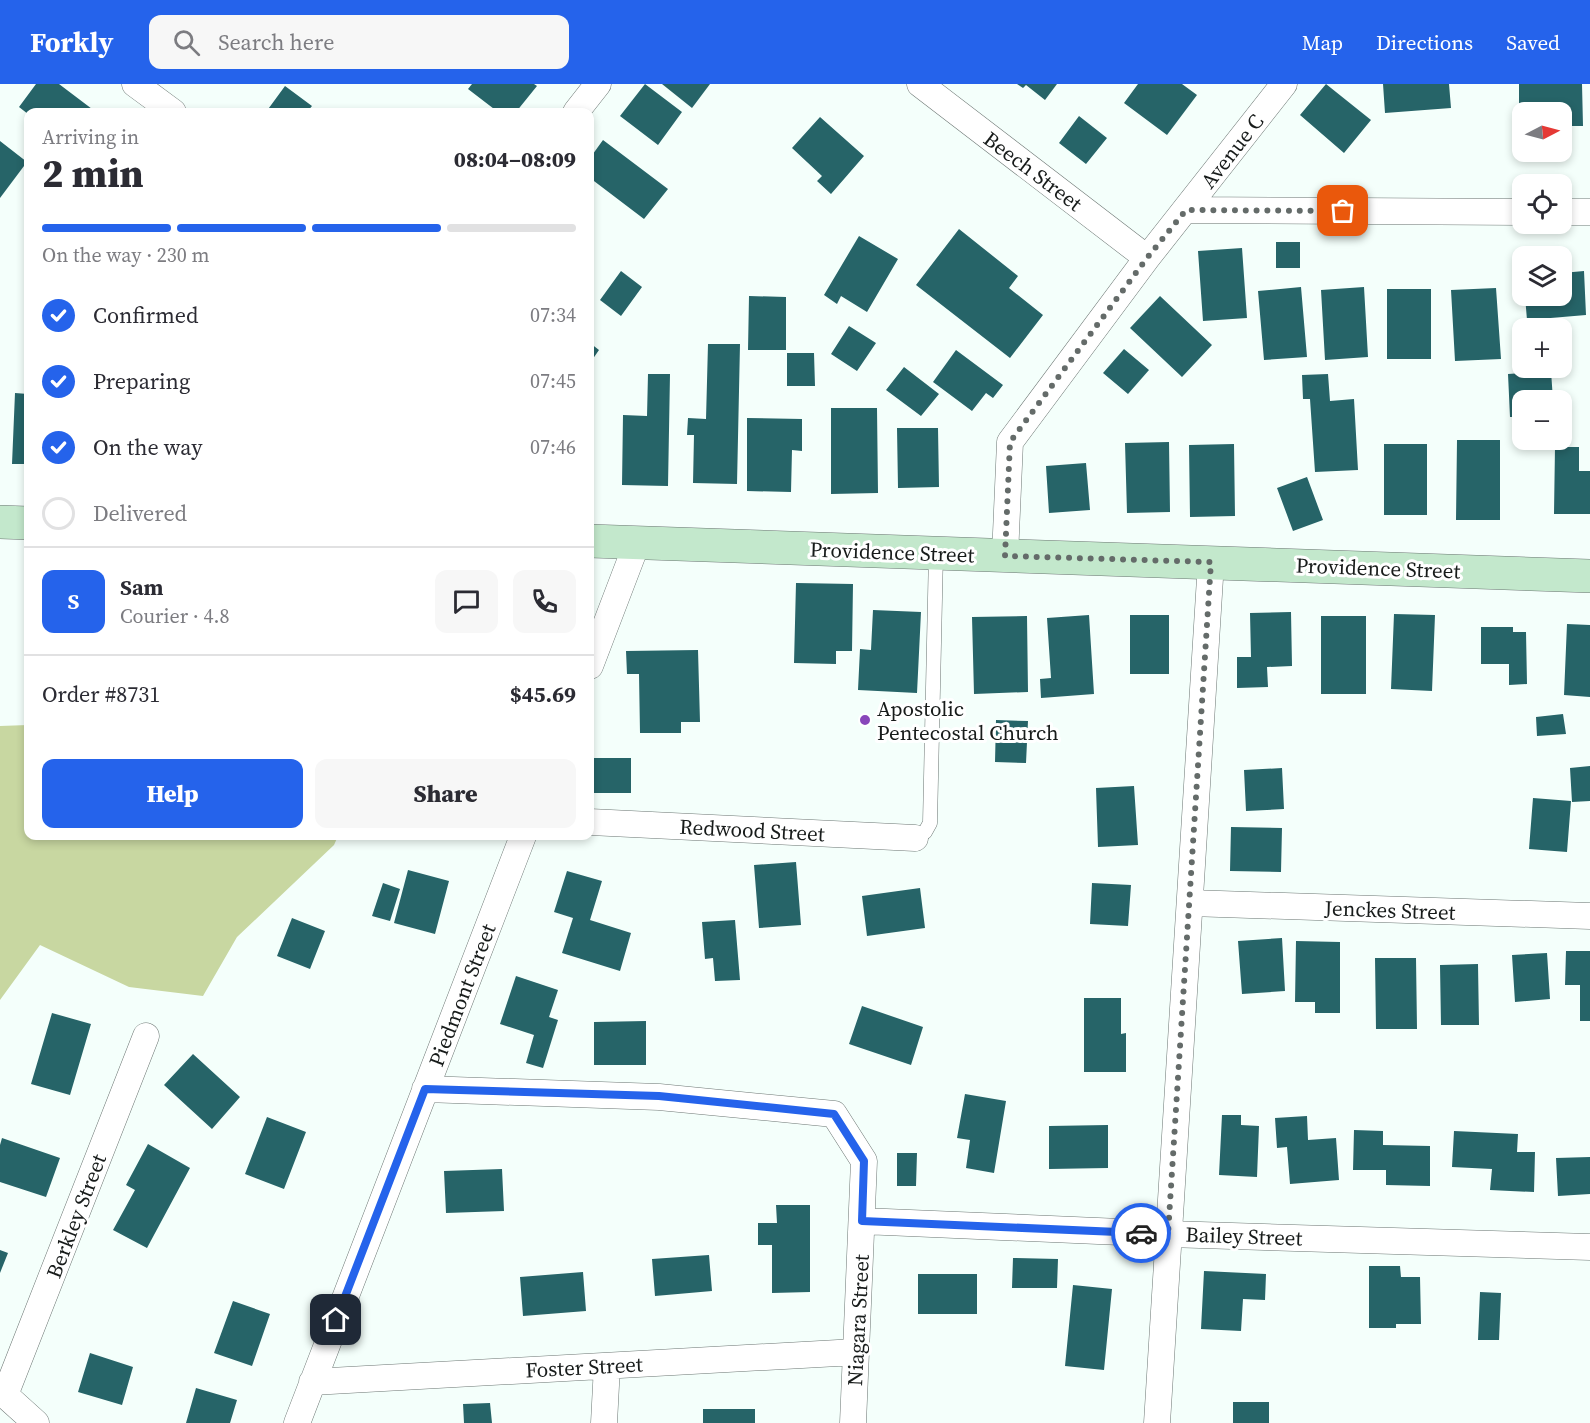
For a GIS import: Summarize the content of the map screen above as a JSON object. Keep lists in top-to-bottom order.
{
  "streets": {
    "main road": ["Providence Street"],
    "street": [
      "Avenue C",
      "Beech Street",
      "Redwood Street",
      "Jenckes Street",
      "Piedmont Street",
      "Berkley Street",
      "Bailey Street",
      "Niagara Street",
      "Foster Street"
    ]
  },
  "crossings": [
    ["Avenue C", "Beech Street"],
    ["Avenue C", "Providence Street"],
    ["Piedmont Street", "Niagara Street"],
    ["Piedmont Street", "Foster Street"],
    ["Bailey Street", "Niagara Street"],
    ["Niagara Street", "Foster Street"]
  ],
  "places": ["Apostolic Pentecostal Church"],
  "north": "right",
  "page": {
    "header": "Forkly",
    "search": "Search here",
    "nav": ["Map", "Directions", "Saved"],
    "map_buttons": ["+", "−"],
    "heading": ["2 min", "Arriving in", "08:04–08:09"],
    "panel": [
      "Sam",
      "Courier · 4.8",
      "Order #8731",
      "$45.69"
    ],
    "bar": "On the way · 230 m",
    "list": [
      ["Confirmed", "07:34"],
      ["Preparing", "07:45"],
      ["On the way", "07:46"],
      "Delivered"
    ],
    "round": "S",
    "buttons": ["Help", "Share"]
  }
}
